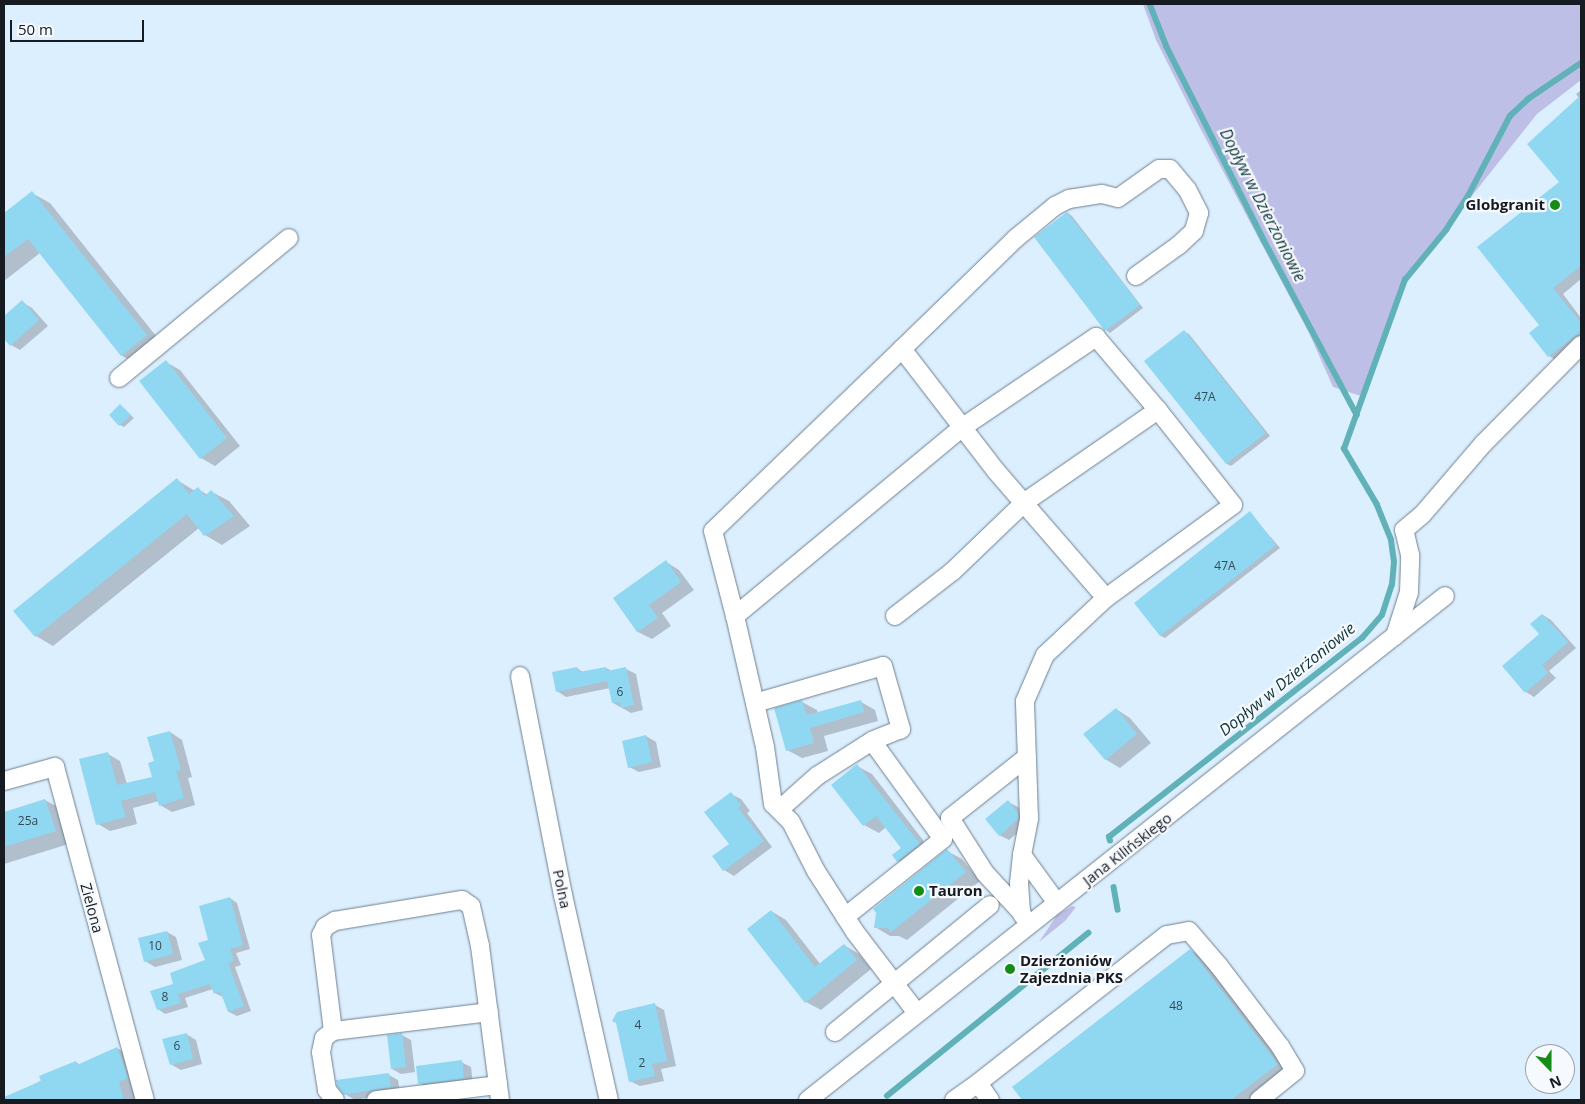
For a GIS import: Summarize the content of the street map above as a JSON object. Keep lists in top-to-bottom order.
{
  "streets": {
    "street": ["Jana Kilińskiego", "Polna", "Zielona"]
  },
  "water": ["Dopływ w Dzierżoniowie"],
  "places": ["Globgranit", "Tauron", "Dzierżoniów Zajezdnia PKS"],
  "house_numbers": [
    "47A",
    "47A",
    "6",
    "25a",
    "10",
    "8",
    "48",
    "4",
    "6",
    "2"
  ],
  "scale_bar": "50 m",
  "north": "bottom"
}
